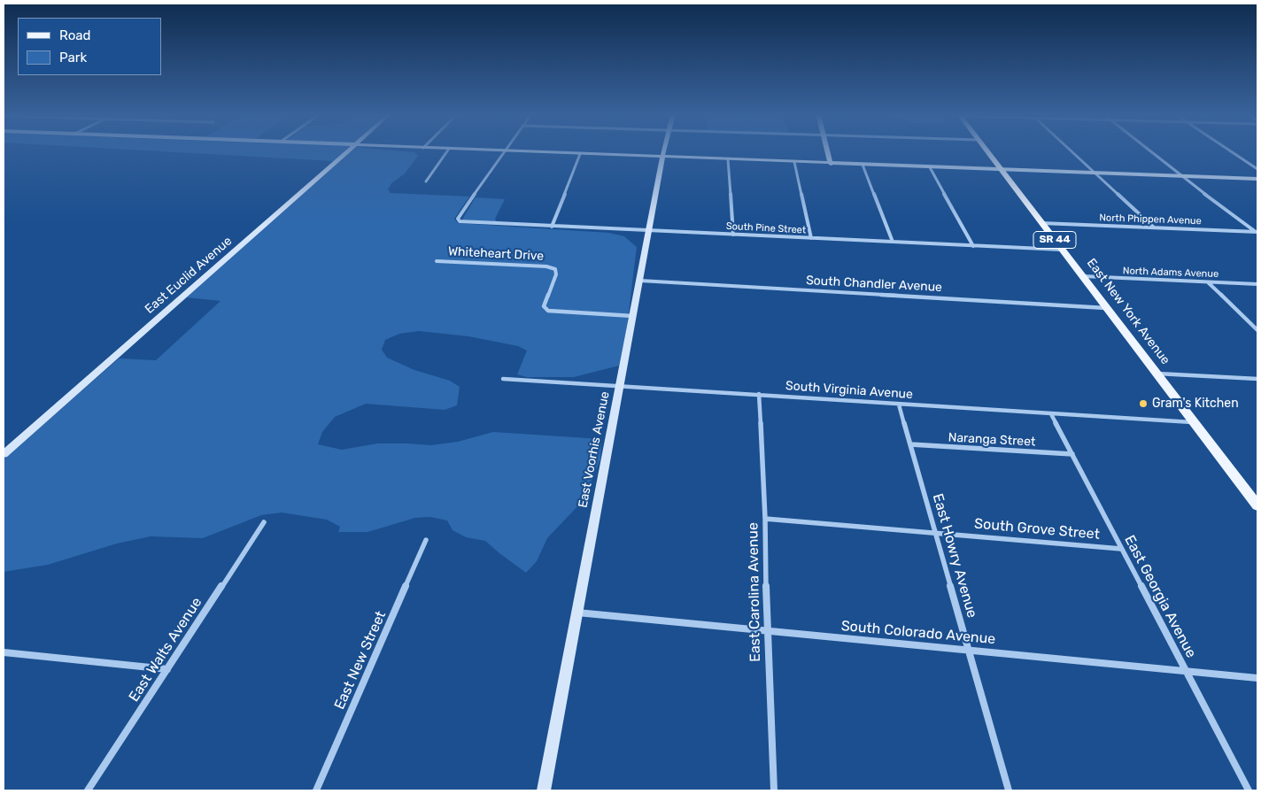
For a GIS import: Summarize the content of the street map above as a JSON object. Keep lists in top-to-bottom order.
{
  "streets": {
    "main road": ["SR 44", "East New York Avenue"],
    "street": [
      "North Phippen Avenue",
      "South Pine Street",
      "Whiteheart Drive",
      "North Adams Avenue",
      "East Euclid Avenue",
      "South Chandler Avenue",
      "South Virginia Avenue",
      "Naranga Street",
      "East Voorhis Avenue",
      "South Grove Street",
      "East Howry Avenue",
      "East Carolina Avenue",
      "East Georgia Avenue",
      "South Colorado Avenue",
      "East Walts Avenue",
      "East New Street"
    ]
  },
  "crossings": [
    ["North Phippen Avenue", "East New York Avenue"],
    ["South Pine Street", "East New York Avenue"],
    ["South Pine Street", "East Voorhis Avenue"],
    ["Whiteheart Drive", "East Voorhis Avenue"],
    ["North Adams Avenue", "East New York Avenue"],
    ["South Chandler Avenue", "East New York Avenue"],
    ["South Chandler Avenue", "East Voorhis Avenue"],
    ["East New York Avenue", "South Virginia Avenue"],
    ["South Virginia Avenue", "East Voorhis Avenue"],
    ["South Virginia Avenue", "East Howry Avenue"],
    ["South Virginia Avenue", "East Carolina Avenue"],
    ["South Virginia Avenue", "East Georgia Avenue"],
    ["Naranga Street", "East Howry Avenue"],
    ["Naranga Street", "East Georgia Avenue"],
    ["East Voorhis Avenue", "South Colorado Avenue"],
    ["South Grove Street", "East Howry Avenue"],
    ["South Grove Street", "East Carolina Avenue"],
    ["South Grove Street", "East Georgia Avenue"],
    ["East Howry Avenue", "South Colorado Avenue"],
    ["East Carolina Avenue", "South Colorado Avenue"],
    ["East Georgia Avenue", "South Colorado Avenue"]
  ],
  "places": ["Gram's Kitchen"],
  "legend": ["Road", "Park"]
}
